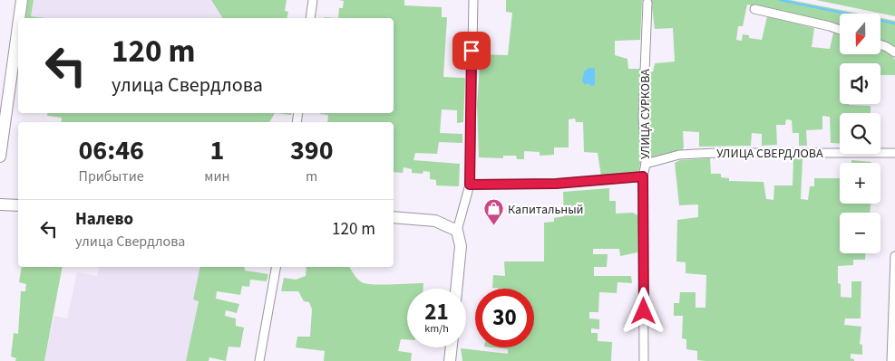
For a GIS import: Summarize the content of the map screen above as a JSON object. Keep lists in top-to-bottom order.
{
  "streets": {
    "street": ["УЛИЦА СУРКОВА", "УЛИЦА СВЕРДЛОВА"]
  },
  "crossings": [
    ["УЛИЦА СУРКОВА", "УЛИЦА СВЕРДЛОВА"]
  ],
  "places": {
    "shop": ["Капитальный"]
  },
  "north": "bottom",
  "page": {
    "map_buttons": ["+", "−"],
    "turn": ["120 m", "улица Свердлова"],
    "eta": [
      "06:46",
      "Прибытие",
      "1",
      "мин",
      "390",
      "m"
    ],
    "list": [
      {
        "name": "Налево",
        "note": "улица Свердлова",
        "value": "120 m"
      }
    ],
    "speed": "21 km/h",
    "limit": "30"
  }
}
